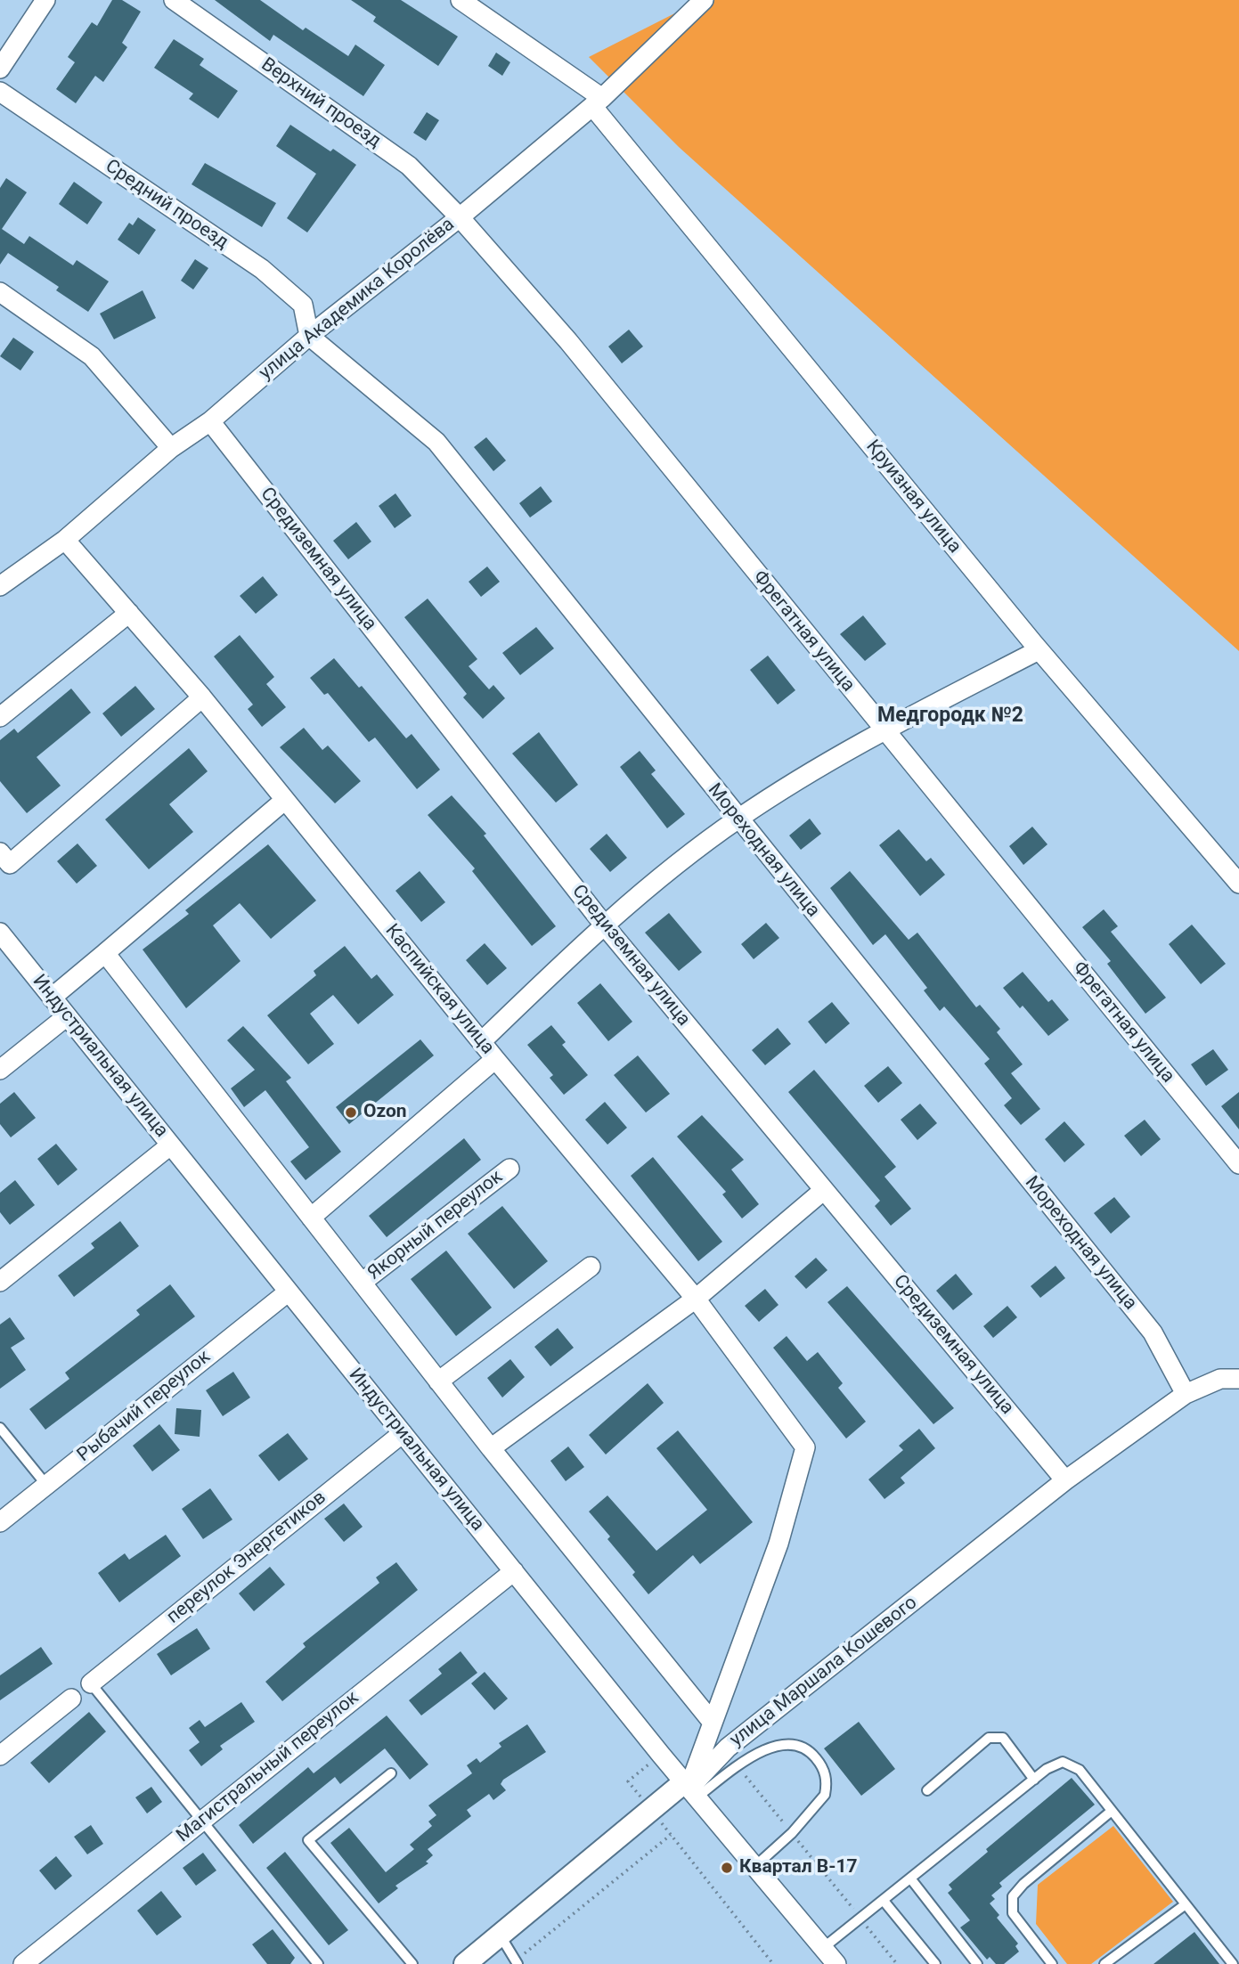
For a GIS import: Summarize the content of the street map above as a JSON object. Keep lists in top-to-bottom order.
{
  "streets": {
    "street": [
      "Верхний проезд",
      "Средний проезд",
      "улица Академика Королёва",
      "Круизная улица",
      "Средиземная улица",
      "Фрегатная улица",
      "Мореходная улица",
      "Каспийская улица",
      "Индустриальная улица",
      "Якорный переулок",
      "Рыбачий переулок",
      "переулок Энергетиков",
      "улица Маршала Кошевого",
      "Магистральный переулок"
    ]
  },
  "crossings": [
    ["Верхний проезд", "улица Академика Королёва"],
    ["Верхний проезд", "Фрегатная улица"],
    ["Средний проезд", "улица Академика Королёва"],
    ["Средний проезд", "Мореходная улица"],
    ["улица Академика Королёва", "Круизная улица"],
    ["улица Академика Королёва", "Средиземная улица"],
    ["улица Академика Королёва", "Фрегатная улица"],
    ["улица Академика Королёва", "Мореходная улица"],
    ["улица Академика Королёва", "Каспийская улица"],
    ["Средиземная улица", "улица Маршала Кошевого"],
    ["Мореходная улица", "улица Маршала Кошевого"],
    ["Индустриальная улица", "Рыбачий переулок"],
    ["Индустриальная улица", "переулок Энергетиков"],
    ["Индустриальная улица", "улица Маршала Кошевого"],
    ["Индустриальная улица", "Магистральный переулок"]
  ],
  "districts": ["Медгородк №2"],
  "places": ["Ozon", "Квартал В-17"]
}
